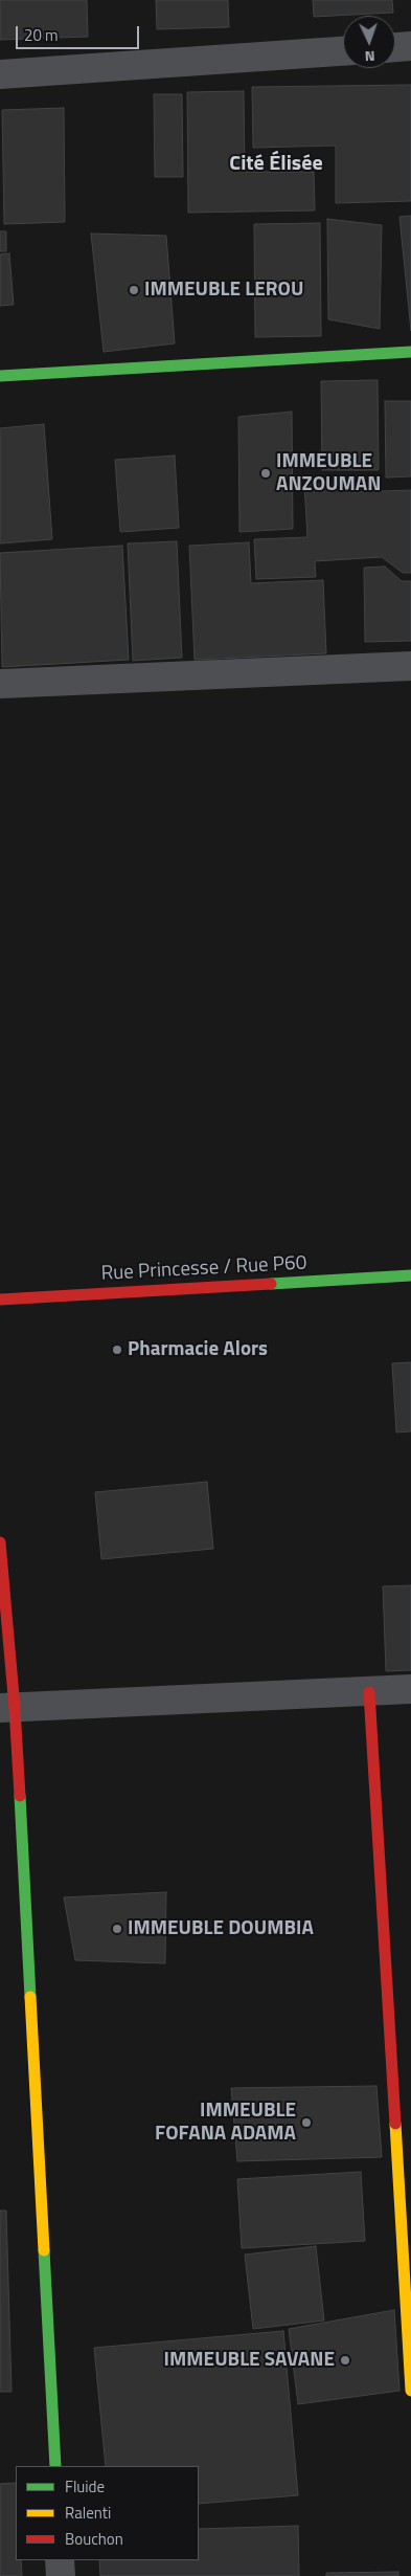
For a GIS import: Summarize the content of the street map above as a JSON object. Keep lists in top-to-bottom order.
{
  "streets": {
    "street": ["Rue Princesse / Rue P60"]
  },
  "districts": ["Cité Élisée"],
  "places": [
    "IMMEUBLE LEROU",
    "IMMEUBLE ANZOUMAN",
    "Pharmacie Alors",
    "IMMEUBLE DOUMBIA",
    "IMMEUBLE FOFANA ADAMA",
    "IMMEUBLE SAVANE"
  ],
  "legend": ["Fluide", "Ralenti", "Bouchon"],
  "scale_bar": "20 m",
  "north": "bottom"
}
